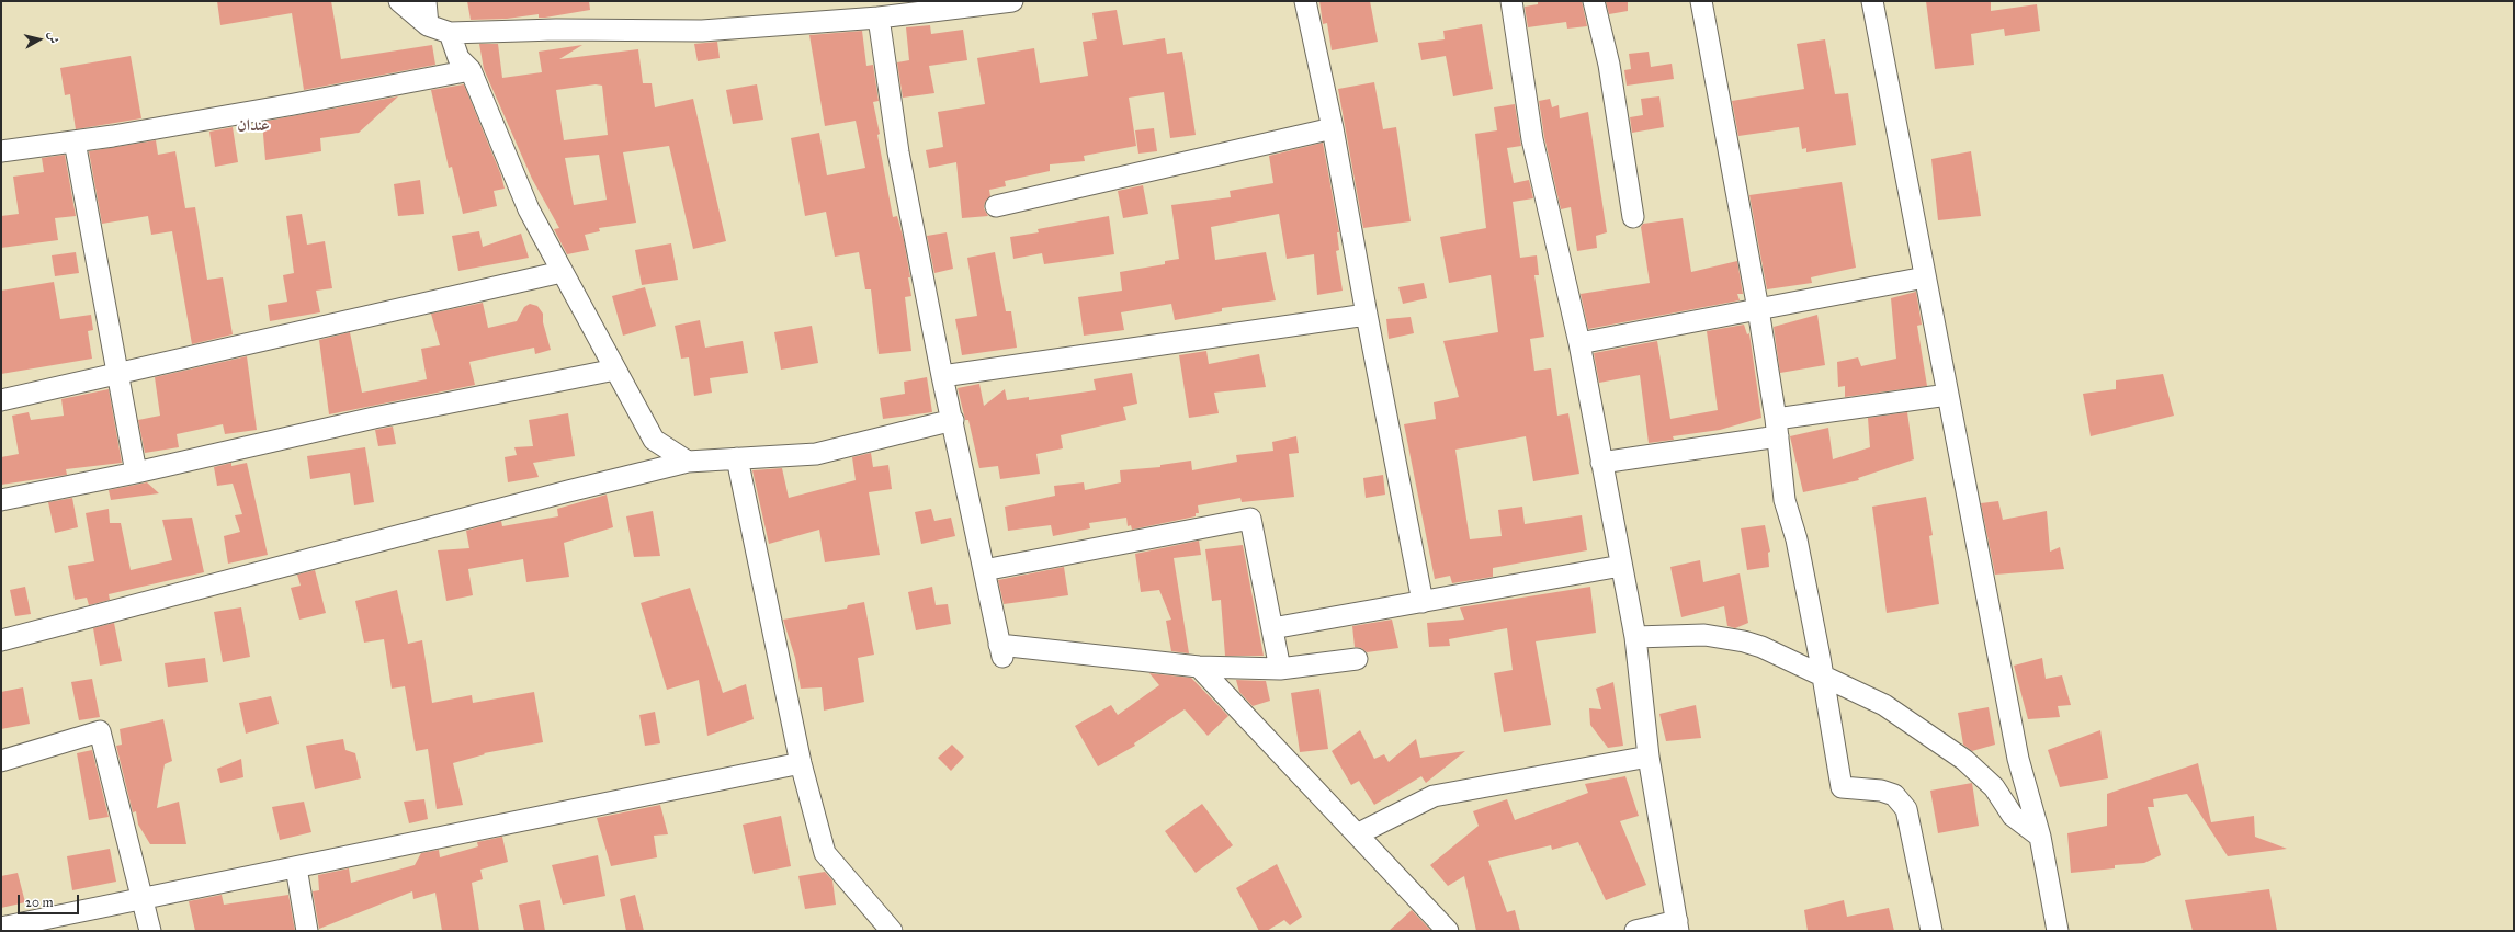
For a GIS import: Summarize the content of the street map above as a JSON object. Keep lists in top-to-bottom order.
{
  "districts": ["عندان"],
  "scale_bar": "20 m",
  "north": "right"
}
